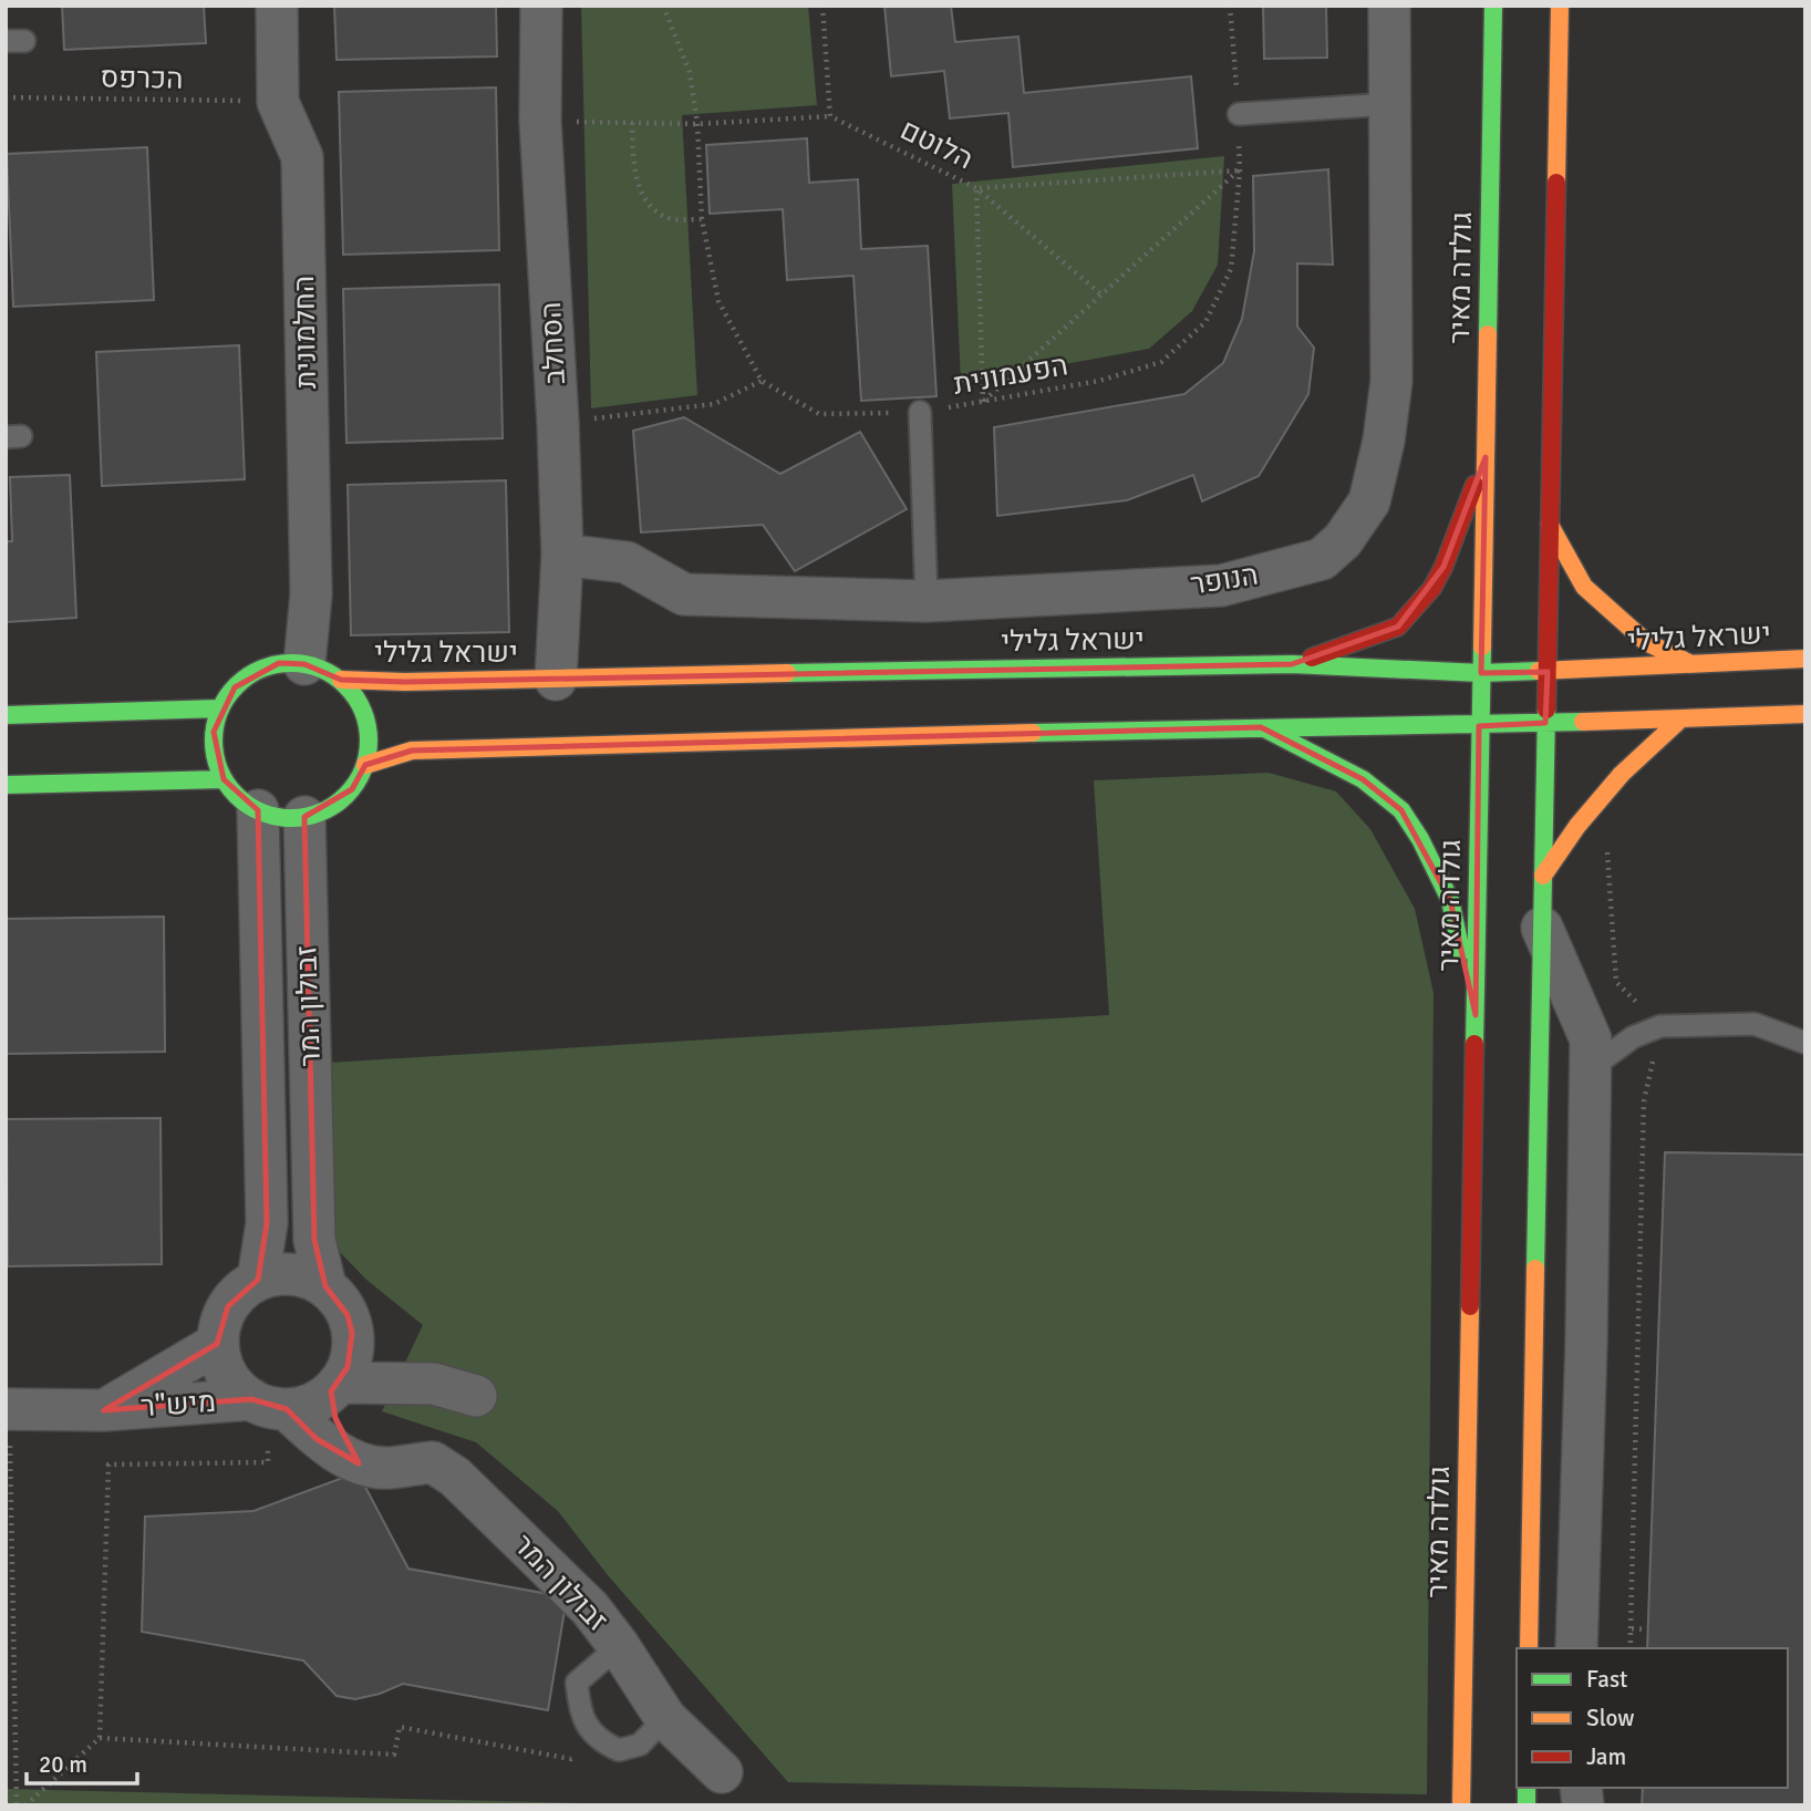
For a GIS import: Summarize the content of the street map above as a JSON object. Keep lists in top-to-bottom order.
{
  "streets": {
    "street": [
      "גולדה מאיר",
      "החלמונית",
      "הסחלב",
      "הנופר",
      "ישראל גלילי",
      "זבולון המר",
      "מיש\"ר"
    ],
    "path": ["הכרפס", "הלוטם", "הפעמונית"]
  },
  "crossings": [
    ["הכרפס", "החלמונית"],
    ["גולדה מאיר", "ישראל גלילי"],
    ["החלמונית", "ישראל גלילי"],
    ["החלמונית", "זבולון המר"],
    ["הסחלב", "הנופר"],
    ["הסחלב", "ישראל גלילי"],
    ["ישראל גלילי", "זבולון המר"],
    ["זבולון המר", "מיש\"ר"]
  ],
  "legend": ["Fast", "Slow", "Jam"],
  "scale_bar": "20 m"
}
